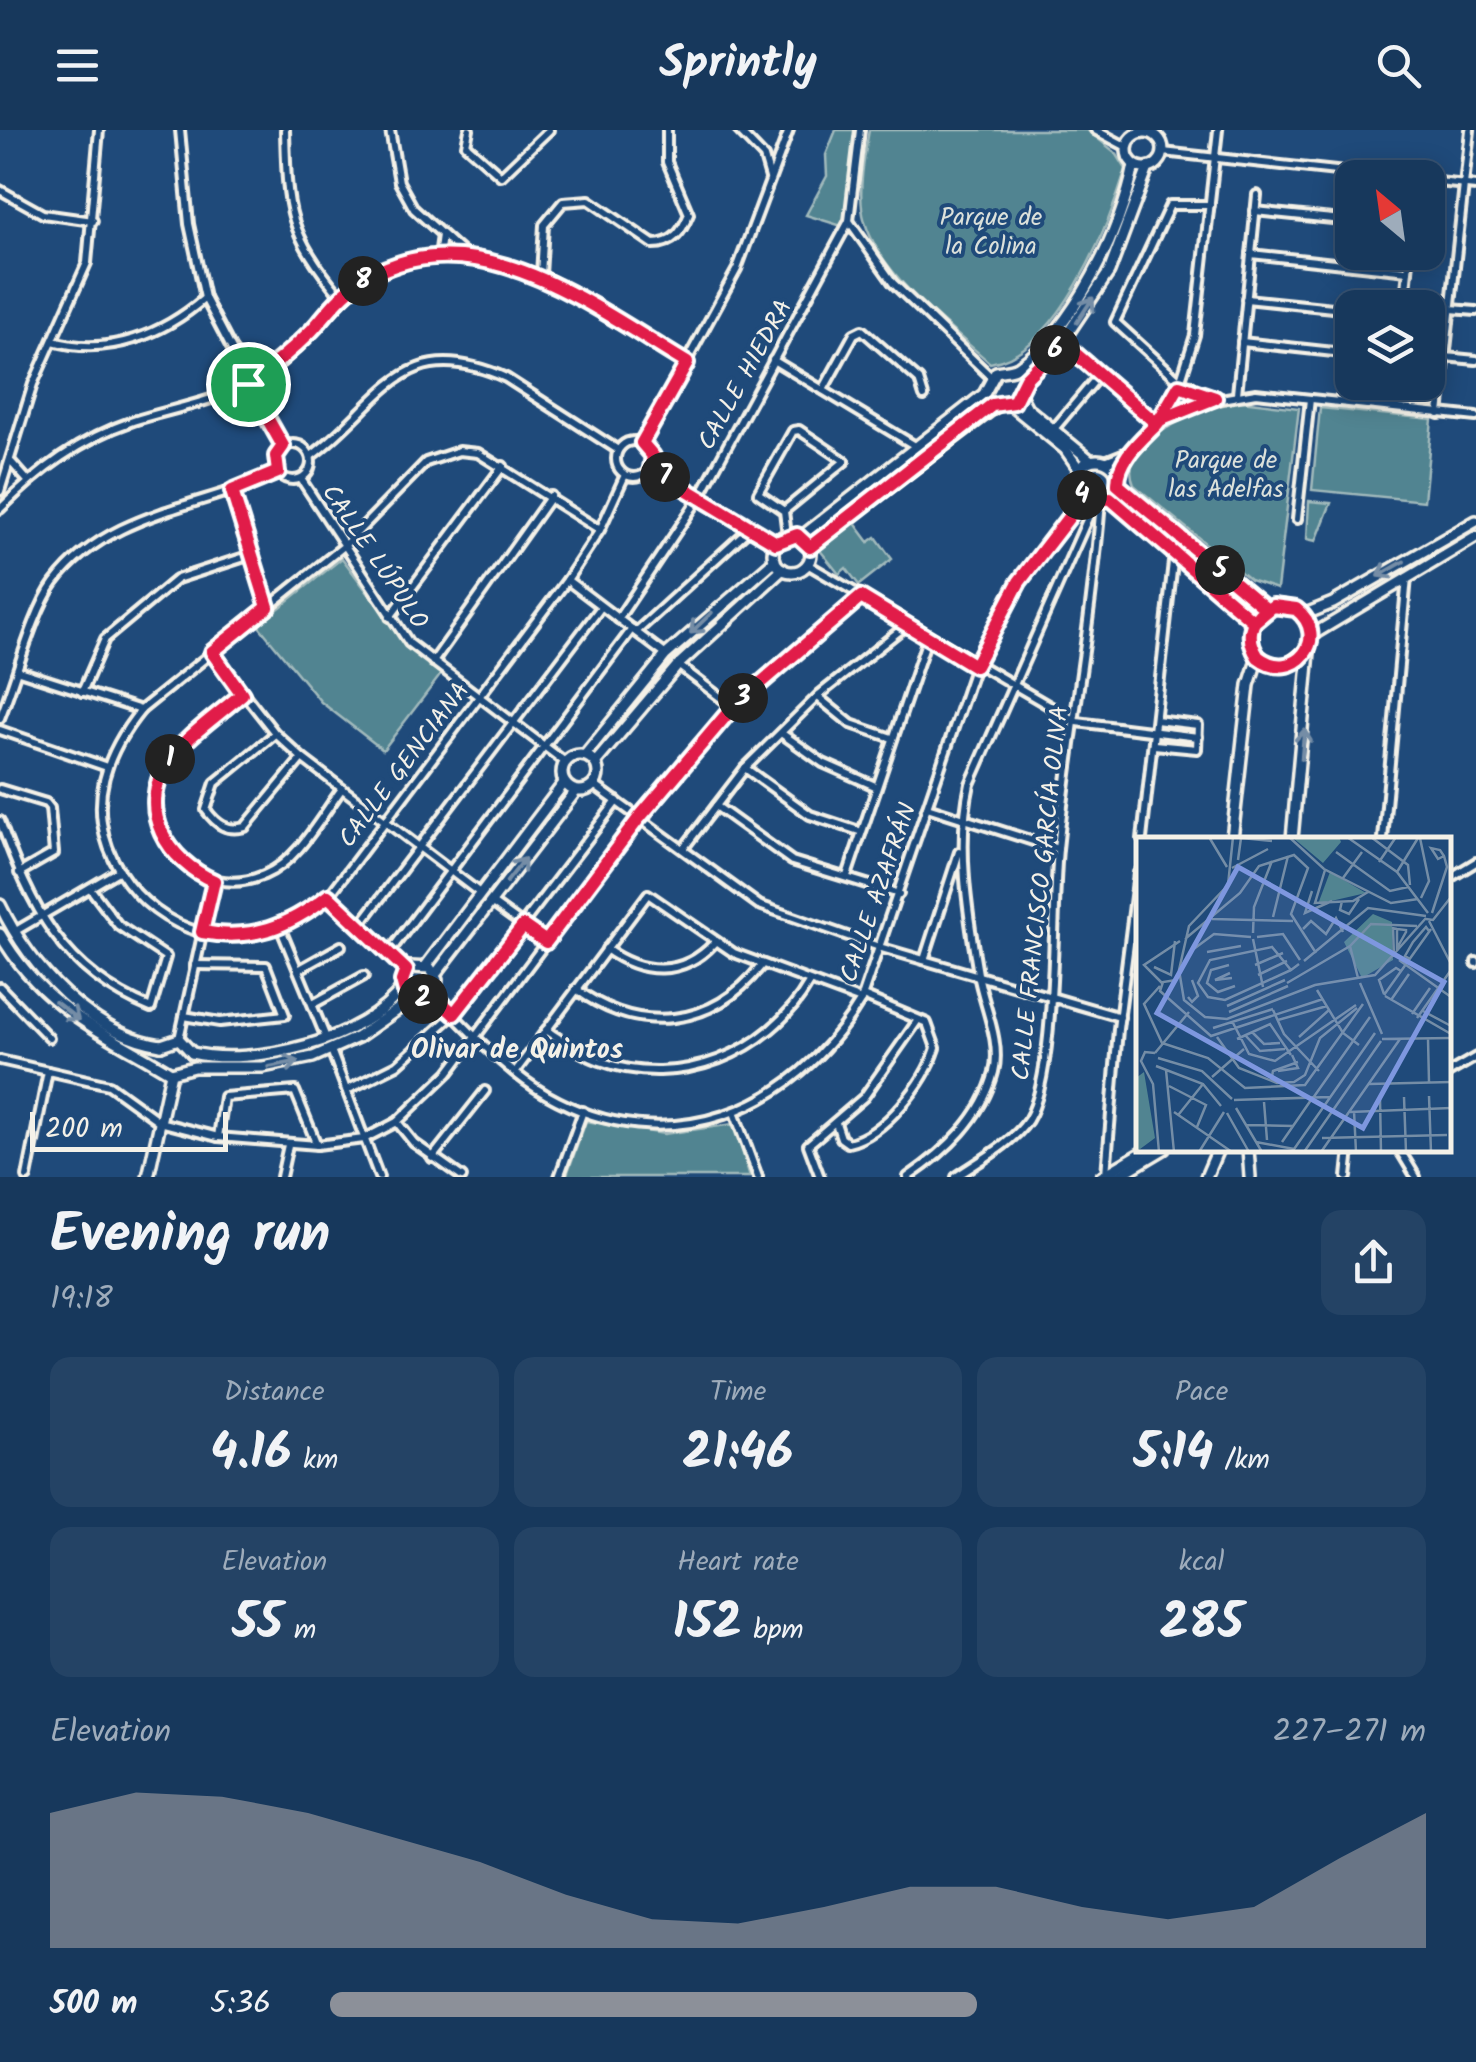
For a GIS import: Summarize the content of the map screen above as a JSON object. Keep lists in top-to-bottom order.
{
  "streets": {
    "street": [
      "CALLE HIEDRA",
      "CALLE LÚPULO",
      "CALLE GENCIANA",
      "CALLE AZAFRÁN",
      "CALLE FRANCISCO GARCÍA OLIVA"
    ]
  },
  "crossings": [
    ["CALLE LÚPULO", "CALLE GENCIANA"],
    ["CALLE AZAFRÁN", "CALLE FRANCISCO GARCÍA OLIVA"]
  ],
  "districts": ["Olivar de Quintos"],
  "parks": ["Parque de la Colina", "Parque de las Adelfas"],
  "scale_bar": "200 m",
  "north": "top left",
  "page": {
    "header": "Sprintly",
    "pins": [
      "8",
      "6",
      "7",
      "4",
      "5",
      "3",
      "1",
      "2"
    ],
    "scale": "200 m",
    "heading": ["Evening run", "19:18"],
    "stats": [
      ["Distance", "4.16 km"],
      ["Time", "21:46"],
      ["Pace", "5:14 /km"],
      ["Elevation", "55 m"],
      ["Heart rate", "152 bpm"],
      ["kcal", "285"]
    ],
    "chart": ["Elevation", "227–271 m"],
    "list": [
      {
        "name": "500 m",
        "note": "5:36"
      }
    ]
  }
}
